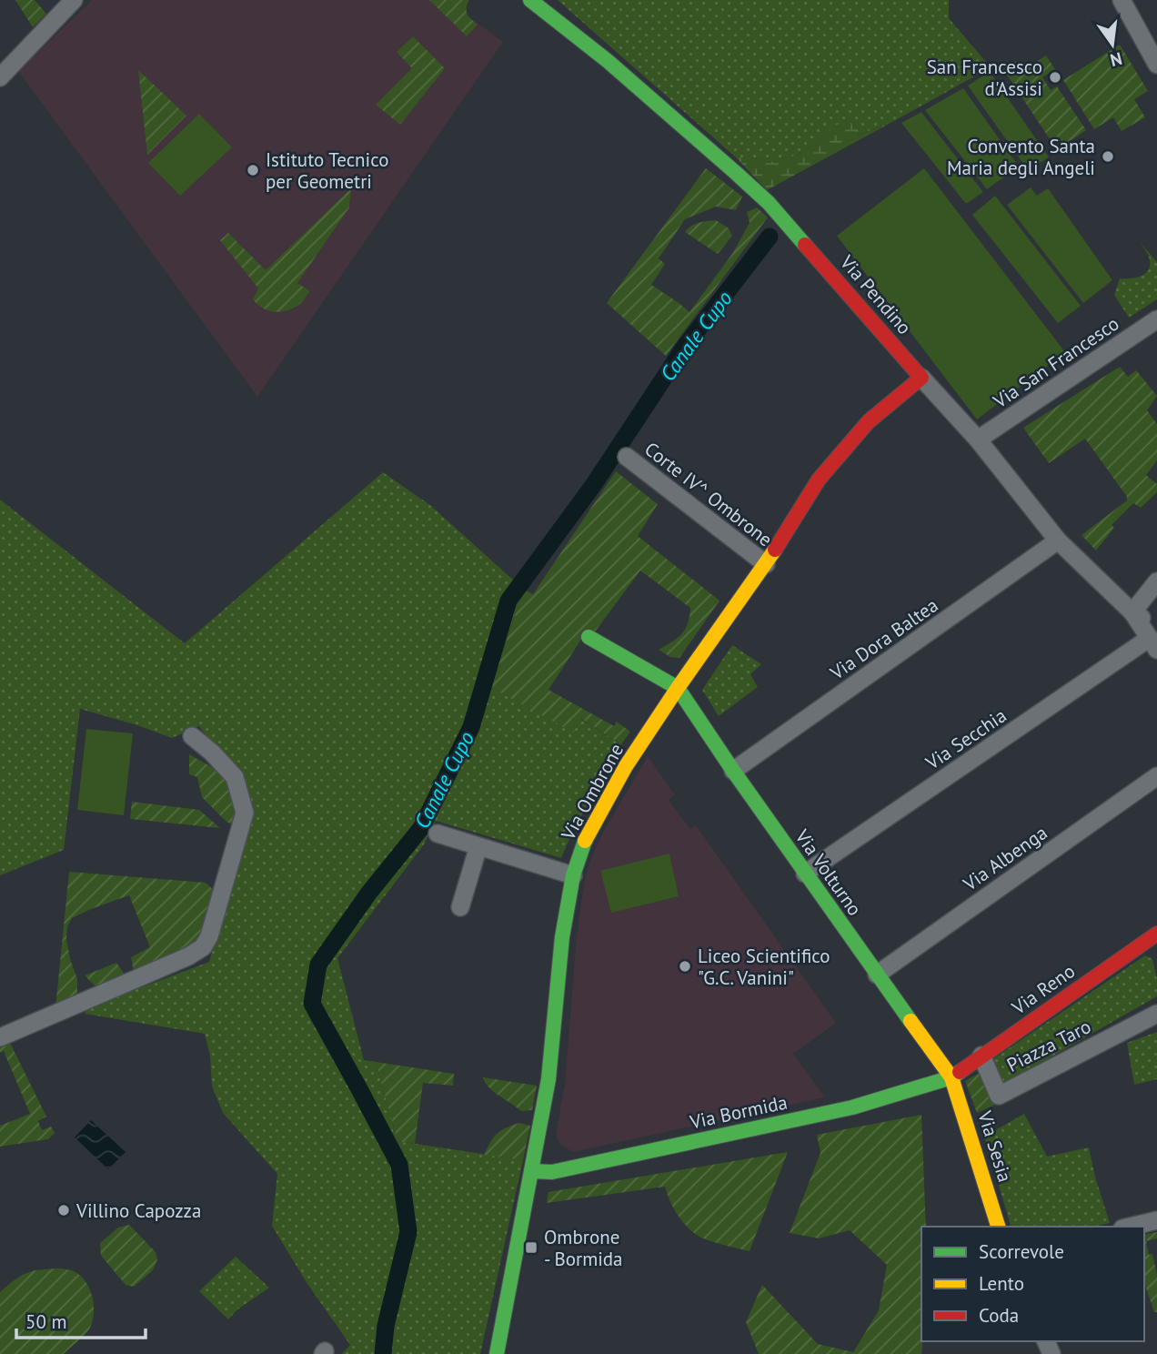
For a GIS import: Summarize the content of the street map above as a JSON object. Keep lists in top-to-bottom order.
{
  "streets": {
    "street": [
      "Via Pendino",
      "Via San Francesco",
      "Corte IV^ Ombrone",
      "Via Dora Baltea",
      "Via Secchia",
      "Via Ombrone",
      "Via Albenga",
      "Via Volturno",
      "Via Reno",
      "Piazza Taro",
      "Via Bormida",
      "Via Sesia"
    ]
  },
  "crossings": [
    ["Via Pendino", "Via San Francesco"],
    ["Via Pendino", "Via Dora Baltea"],
    ["Via Pendino", "Via Secchia"],
    ["Via Pendino", "Via Ombrone"],
    ["Corte IV^ Ombrone", "Via Ombrone"],
    ["Via Dora Baltea", "Via Volturno"],
    ["Via Secchia", "Via Volturno"],
    ["Via Ombrone", "Via Volturno"],
    ["Via Ombrone", "Via Bormida"],
    ["Via Albenga", "Via Volturno"],
    ["Via Volturno", "Via Reno"],
    ["Via Volturno", "Via Bormida"],
    ["Via Volturno", "Via Sesia"],
    ["Via Reno", "Piazza Taro"],
    ["Via Reno", "Via Bormida"],
    ["Via Reno", "Via Sesia"],
    ["Via Bormida", "Via Sesia"]
  ],
  "water": ["Canale Cupo"],
  "places": {
    "other": [
      "San Francesco d'Assisi",
      "Convento Santa Maria degli Angeli",
      "Istituto Tecnico per Geometri",
      "Liceo Scientifico \"G.C. Vanini\"",
      "Villino Capozza"
    ],
    "transit": ["Ombrone - Bormida"]
  },
  "legend": ["Scorrevole", "Lento", "Coda"],
  "scale_bar": "50 m",
  "north": "bottom"
}
